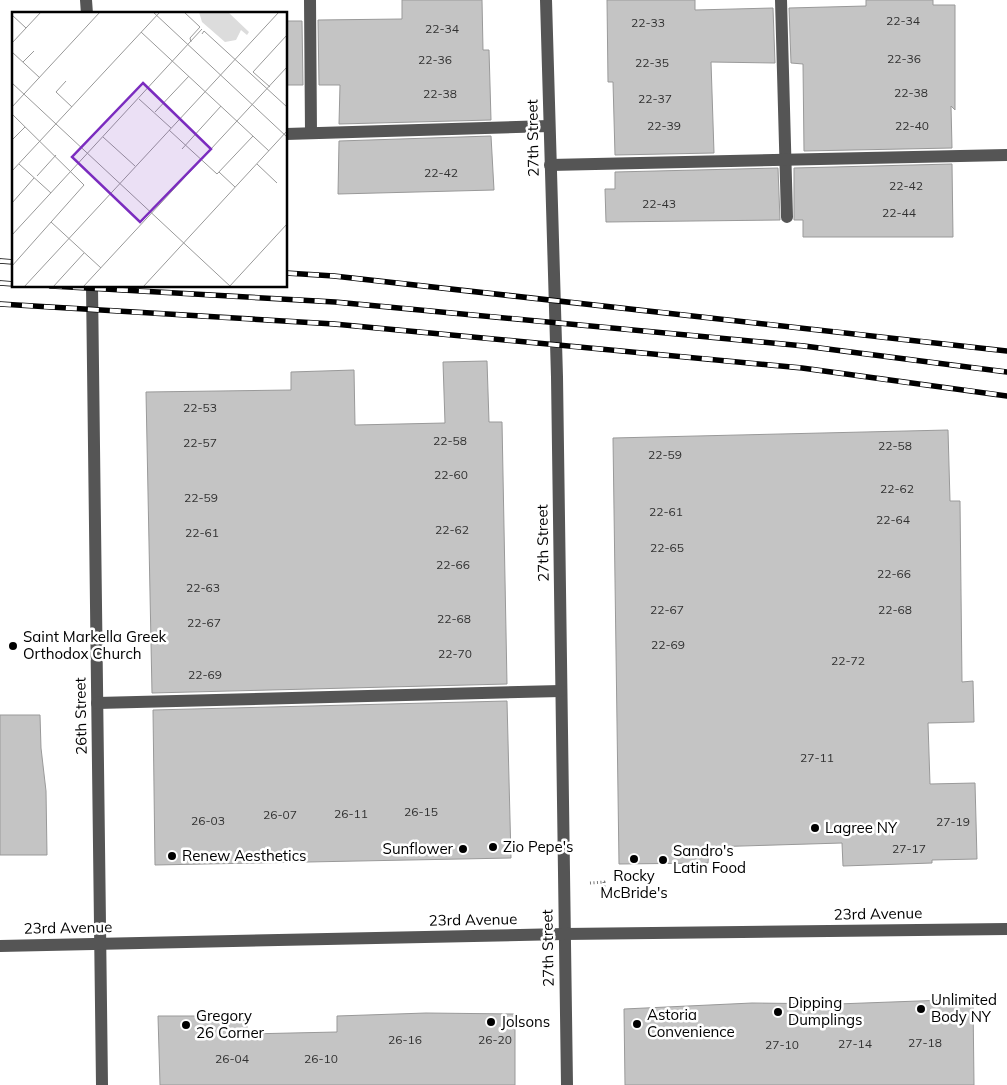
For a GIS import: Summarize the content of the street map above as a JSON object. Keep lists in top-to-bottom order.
{
  "streets": {
    "street": ["27th Street", "26th Street", "23rd Avenue"]
  },
  "crossings": [
    ["27th Street", "23rd Avenue"],
    ["26th Street", "23rd Avenue"]
  ],
  "places": [
    "Saint Markella Greek Orthodox Church",
    "Lagree NY",
    "Zio Pepe's",
    "Sunflower",
    "Renew Aesthetics",
    "Rocky McBride's",
    "Sandro's Latin Food",
    "Unlimited Body NY",
    "Dipping Dumplings",
    "Jolsons",
    "Astoria Convenience",
    "Gregory 26 Corner"
  ],
  "house_numbers": [
    "22-34",
    "22-33",
    "22-34",
    "22-36",
    "22-36",
    "22-35",
    "22-38",
    "22-38",
    "22-37",
    "22-39",
    "22-40",
    "22-42",
    "22-42",
    "22-43",
    "22-44",
    "22-53",
    "22-58",
    "22-57",
    "22-58",
    "22-59",
    "22-60",
    "22-62",
    "22-59",
    "22-61",
    "22-64",
    "22-62",
    "22-61",
    "22-65",
    "22-66",
    "22-66",
    "22-63",
    "22-67",
    "22-68",
    "22-68",
    "22-67",
    "22-69",
    "22-70",
    "22-72",
    "22-69",
    "27-11",
    "26-15",
    "26-11",
    "26-07",
    "26-03",
    "27-19",
    "27-17",
    "26-16",
    "26-20",
    "27-18",
    "27-14",
    "27-10",
    "26-04",
    "26-10"
  ]
}
